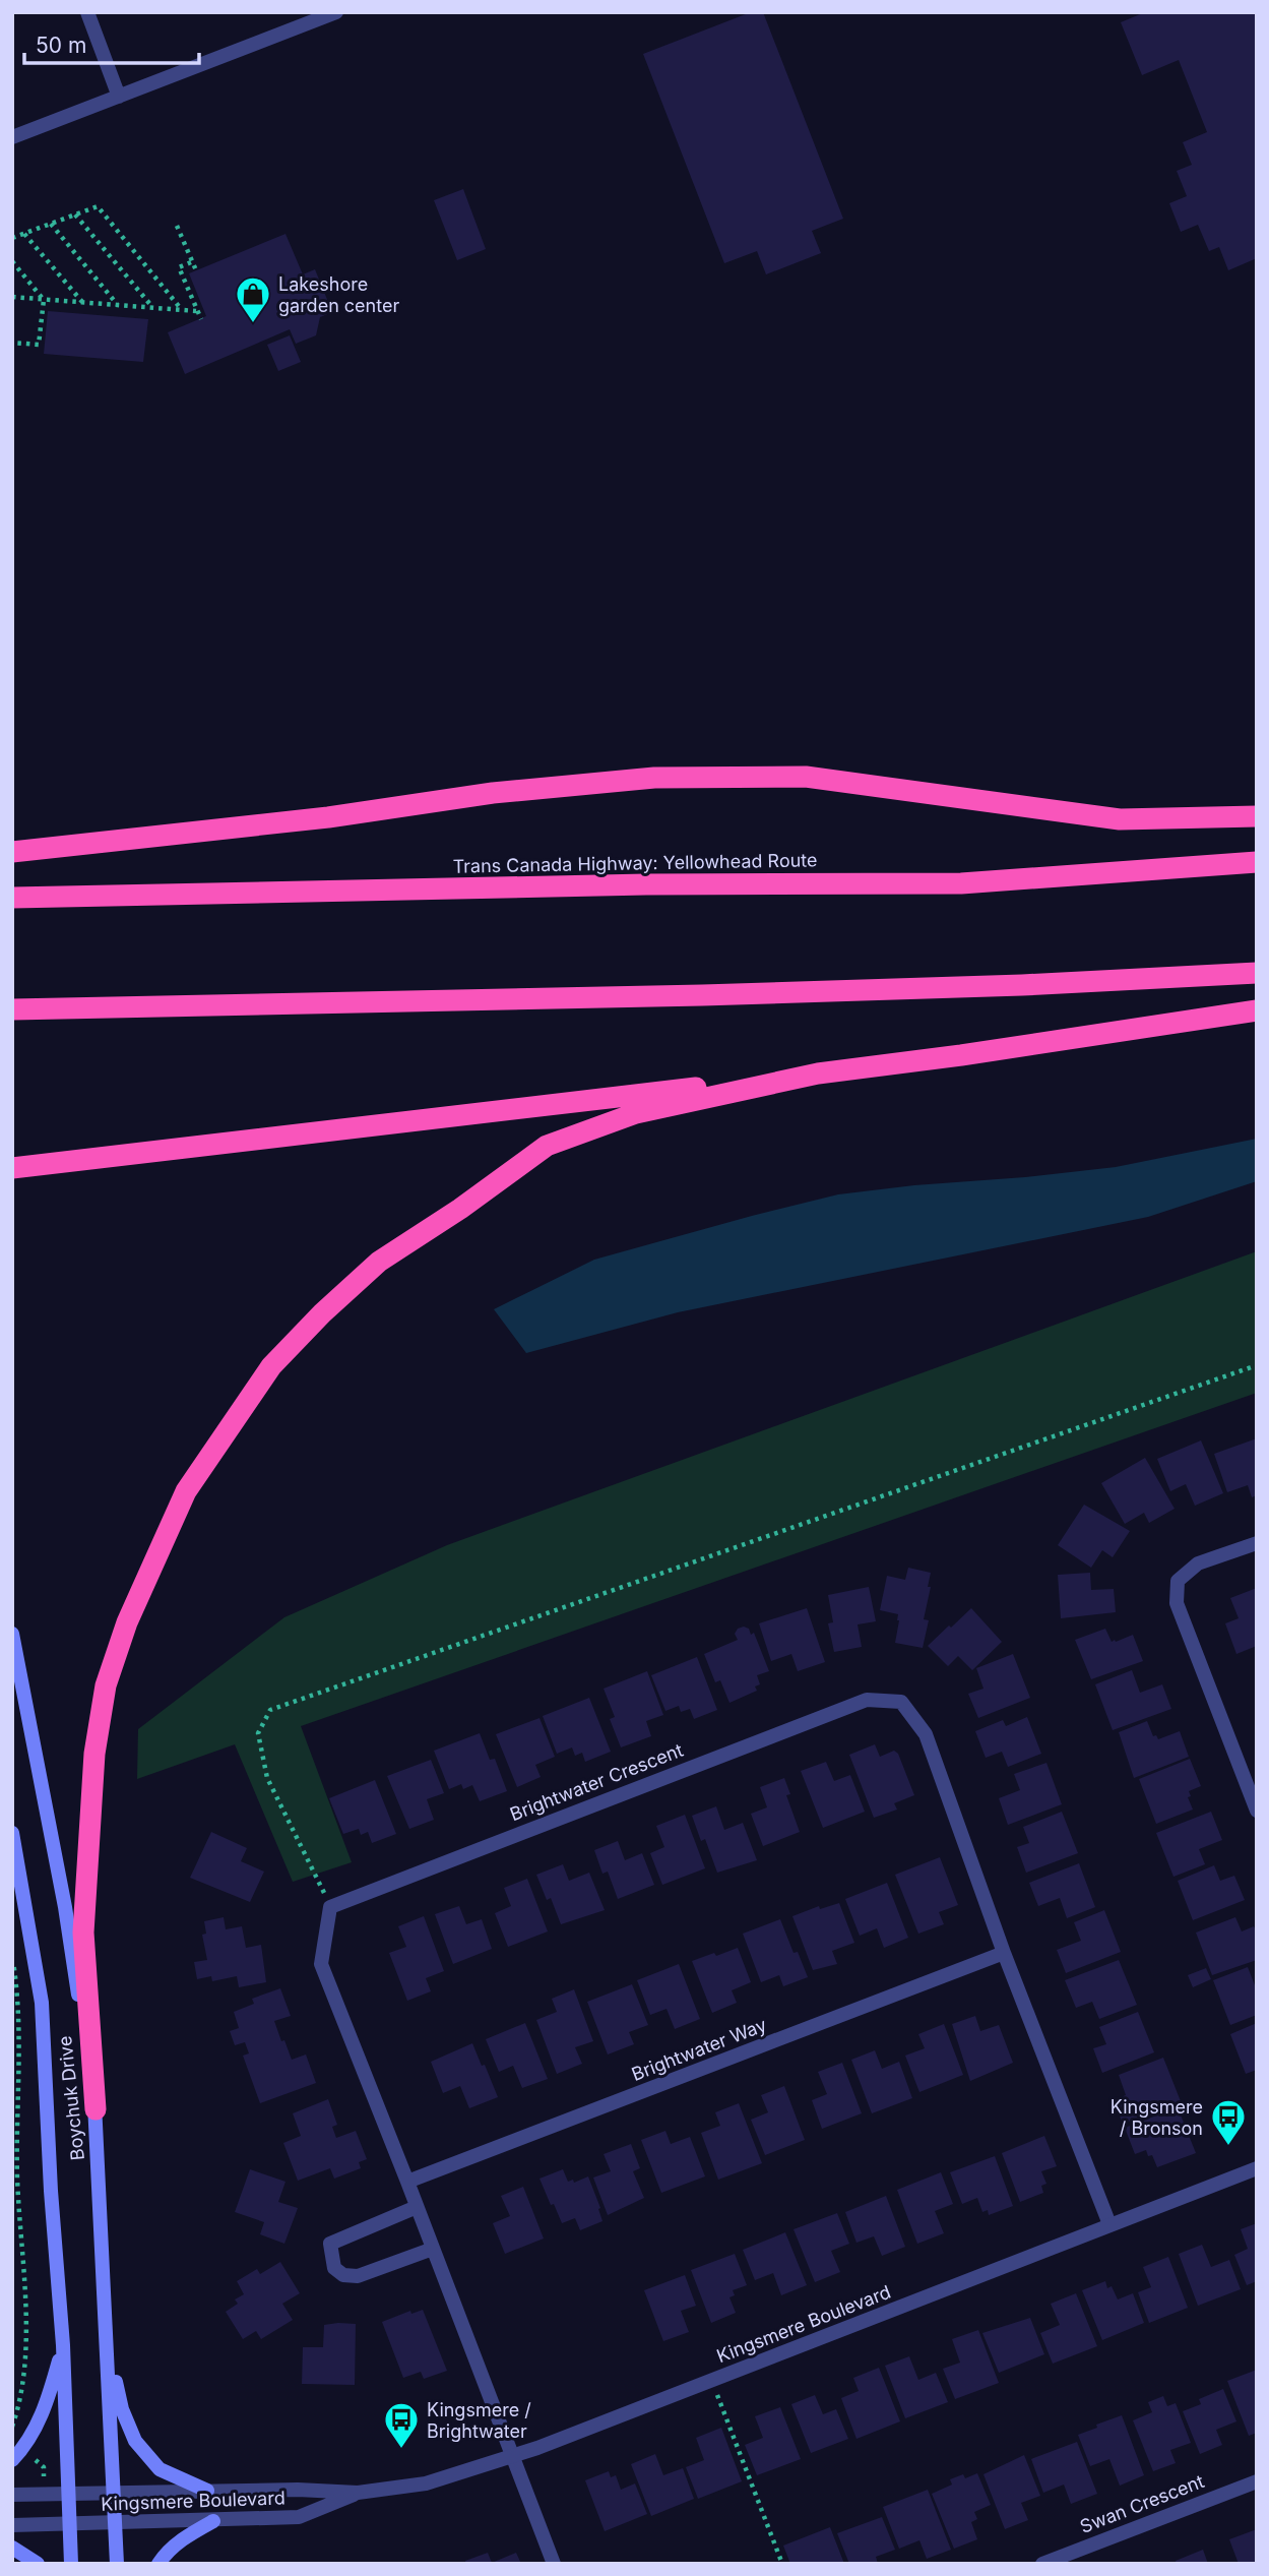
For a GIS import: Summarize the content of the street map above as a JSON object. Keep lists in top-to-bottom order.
{
  "streets": {
    "highway": ["Trans Canada Highway: Yellowhead Route"],
    "main road": ["Boychuk Drive"],
    "street": [
      "Brightwater Crescent",
      "Brightwater Way",
      "Kingsmere Boulevard",
      "Swan Crescent"
    ]
  },
  "crossings": [
    ["Brightwater Crescent", "Brightwater Way"],
    ["Brightwater Crescent", "Kingsmere Boulevard"],
    ["Boychuk Drive", "Kingsmere Boulevard"]
  ],
  "places": {
    "shop": ["Lakeshore garden center"],
    "bus stop": ["Kingsmere / Bronson", "Kingsmere / Brightwater"]
  },
  "scale_bar": "50 m"
}
